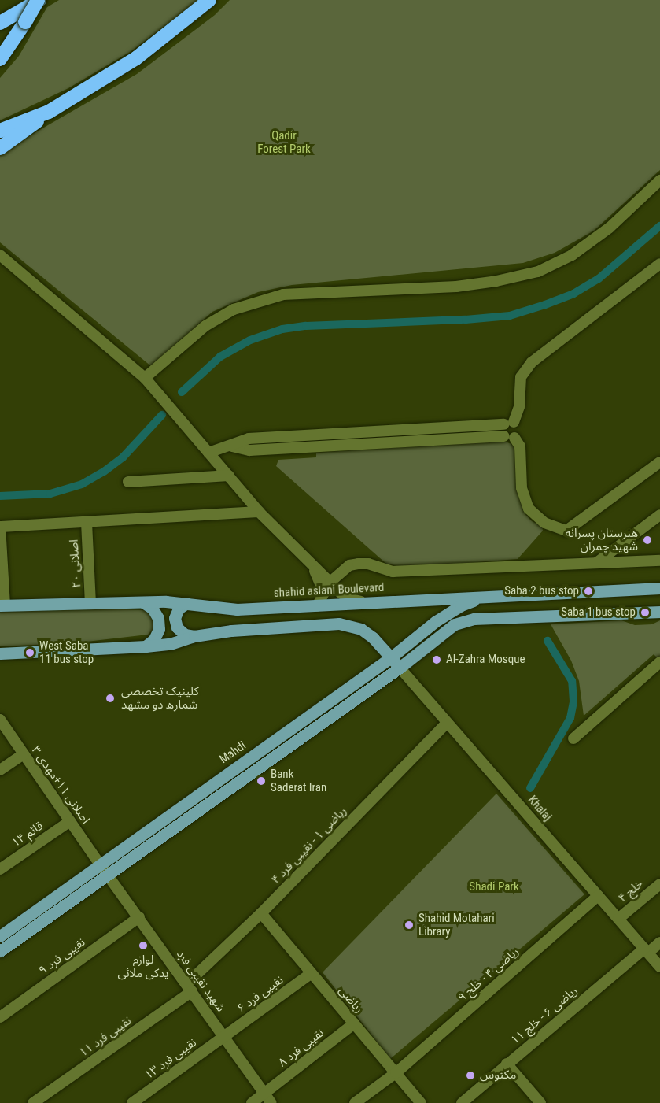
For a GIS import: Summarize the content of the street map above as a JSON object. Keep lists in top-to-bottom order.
{
  "streets": {
    "main road": ["shahid aslani Boulevard", "Mahdi"],
    "street": [
      "اصلانی ۲۰",
      "اصلانی ۱۱+مهدی ۳",
      "Khalaj",
      "قائم ۱۴",
      "ریاضی ۱ - نقیبی فرد ۴",
      "خلج ۴",
      "نقیبی فرد ۹",
      "ریاضی ۴ - خلج ۹",
      "شهید نقیبی فرد",
      "نقیبی فرد ۶",
      "ریاضی",
      "ریاضی ۶ - خلج ۱۱",
      "نقیبی فرد ۱۱",
      "نقیبی فرد ۸",
      "نقیبی فرد ۱۳"
    ]
  },
  "crossings": [
    ["اصلانی ۲۰", "shahid aslani Boulevard"],
    ["shahid aslani Boulevard", "Mahdi"],
    ["Mahdi", "اصلانی ۱۱+مهدی ۳"],
    ["اصلانی ۱۱+مهدی ۳", "قائم ۱۴"],
    ["اصلانی ۱۱+مهدی ۳", "شهید نقیبی فرد"],
    ["Khalaj", "ریاضی ۱ - نقیبی فرد ۴"],
    ["Khalaj", "خلج ۴"],
    ["Khalaj", "ریاضی ۴ - خلج ۹"],
    ["Khalaj", "ریاضی ۶ - خلج ۱۱"],
    ["ریاضی ۱ - نقیبی فرد ۴", "شهید نقیبی فرد"],
    ["ریاضی ۱ - نقیبی فرد ۴", "ریاضی"],
    ["ریاضی ۱ - نقیبی فرد ۴", "نقیبی فرد ۱۱"],
    ["نقیبی فرد ۹", "شهید نقیبی فرد"],
    ["ریاضی ۴ - خلج ۹", "ریاضی"],
    ["شهید نقیبی فرد", "نقیبی فرد ۶"],
    ["شهید نقیبی فرد", "نقیبی فرد ۱۱"],
    ["شهید نقیبی فرد", "نقیبی فرد ۸"],
    ["شهید نقیبی فرد", "نقیبی فرد ۱۳"],
    ["نقیبی فرد ۶", "ریاضی"],
    ["نقیبی فرد ۶", "نقیبی فرد ۱۳"],
    ["ریاضی", "نقیبی فرد ۸"]
  ],
  "parks": ["Qadir Forest Park", "Shadi Park"],
  "places": [
    "هنرستان پسرانه شهید چمران",
    "Saba 2 bus stop",
    "Saba 1 bus stop",
    "West Saba 11 bus stop",
    "Al-Zahra Mosque",
    "کلینیک تخصصی شمار‌ه دو مشهد",
    "Bank Saderat Iran",
    "Shahid Motahari Library",
    "لوازم یدکی ملائی",
    "مکتوس"
  ]
}
